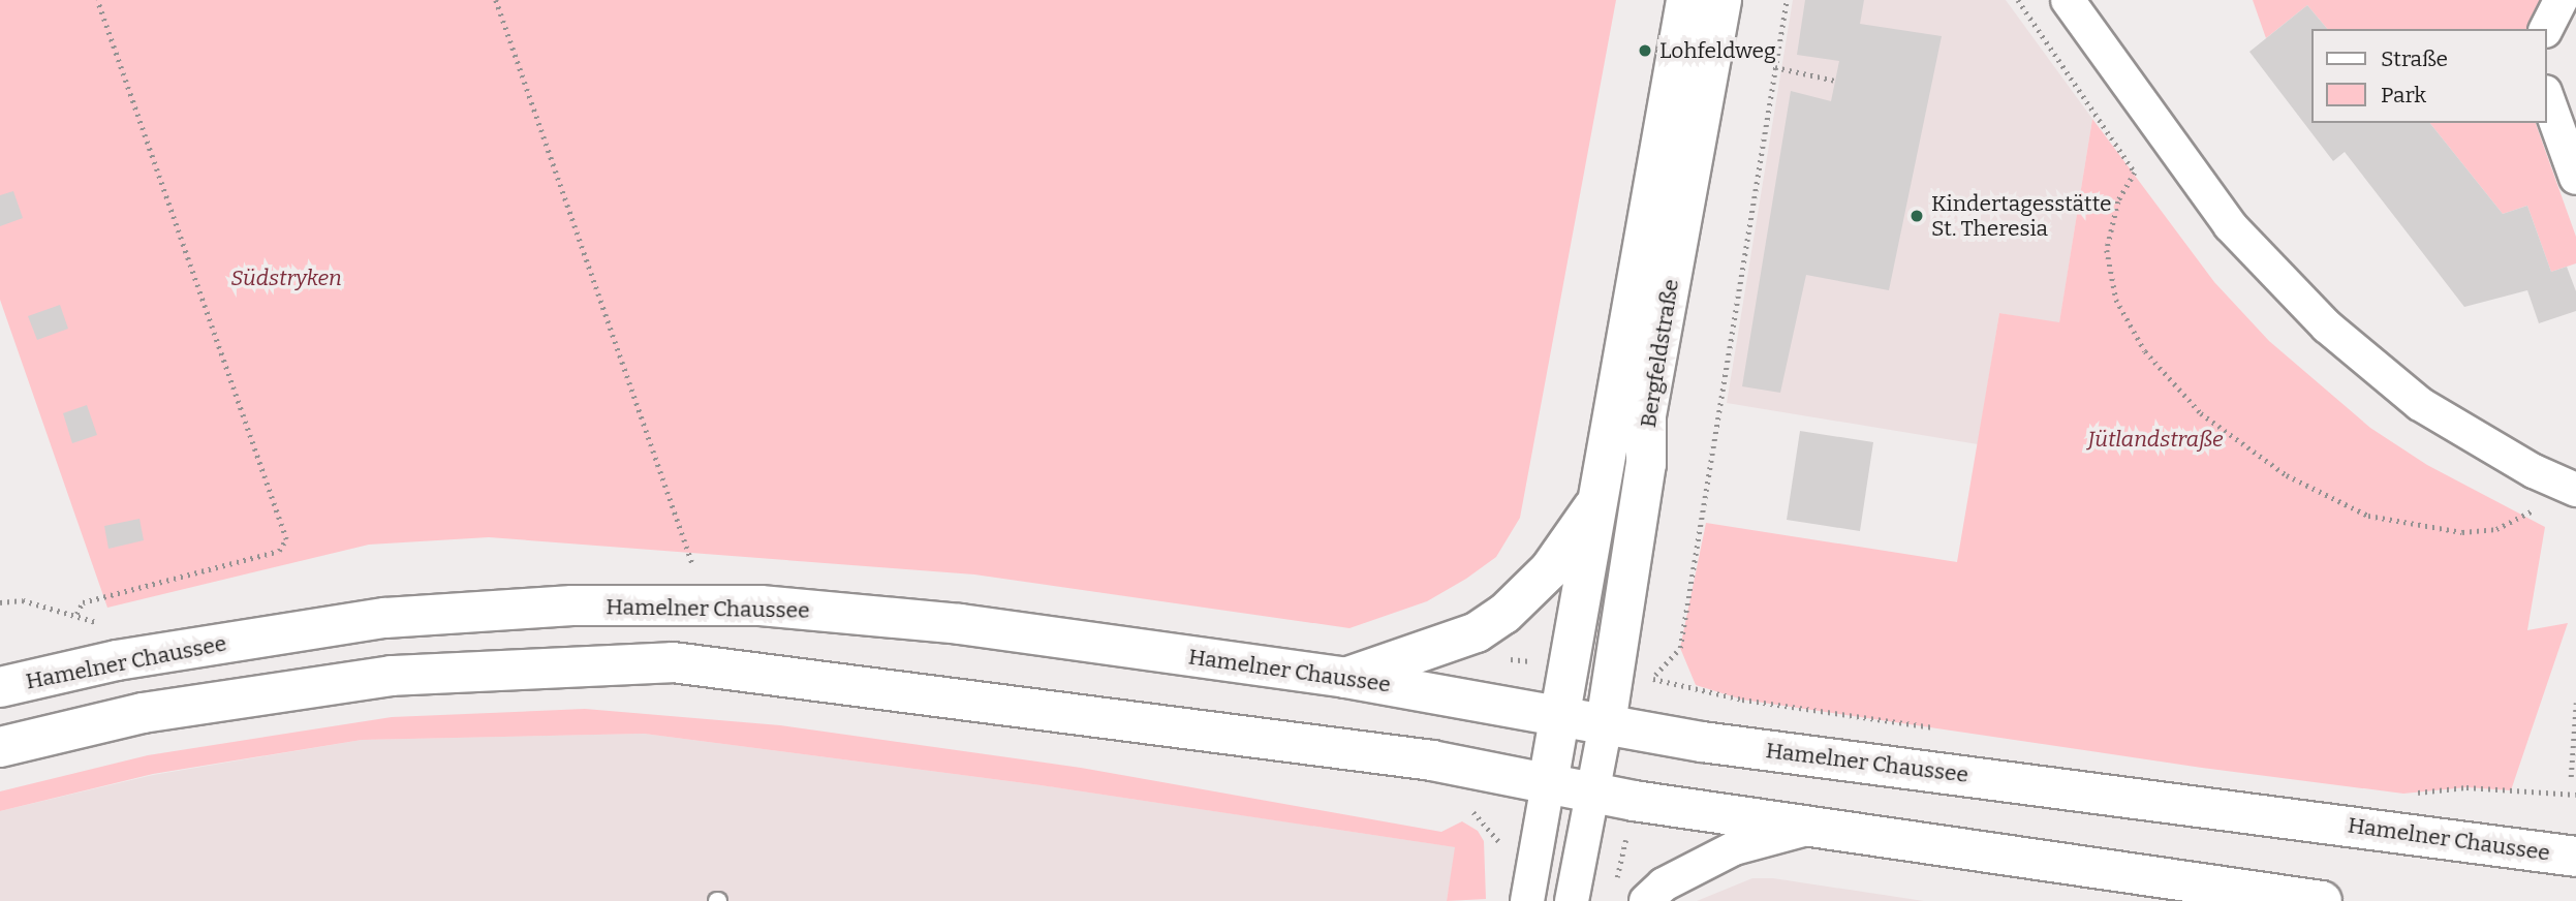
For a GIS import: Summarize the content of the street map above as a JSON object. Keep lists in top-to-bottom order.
{
  "streets": {
    "main road": ["Bergfeldstraße", "Hamelner Chaussee"]
  },
  "crossings": [
    ["Bergfeldstraße", "Hamelner Chaussee"]
  ],
  "parks": ["Südstryken", "Jütlandstraße"],
  "places": ["Lohfeldweg", "Kindertagesstätte St. Theresia"],
  "legend": ["Straße", "Park"]
}
